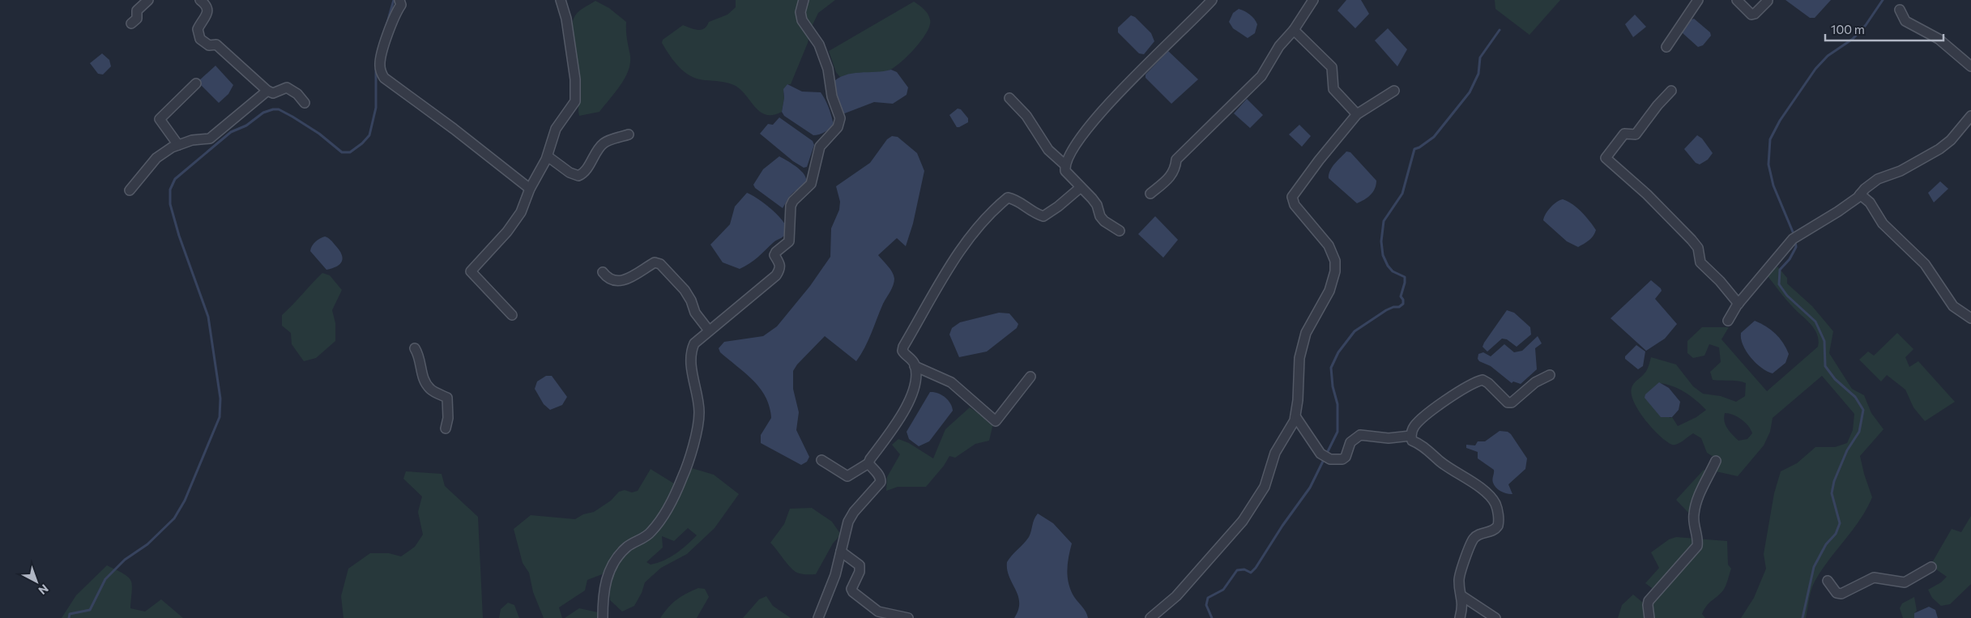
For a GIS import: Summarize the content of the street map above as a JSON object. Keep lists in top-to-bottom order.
{
  "scale_bar": "100 m",
  "north": "bottom right"
}
